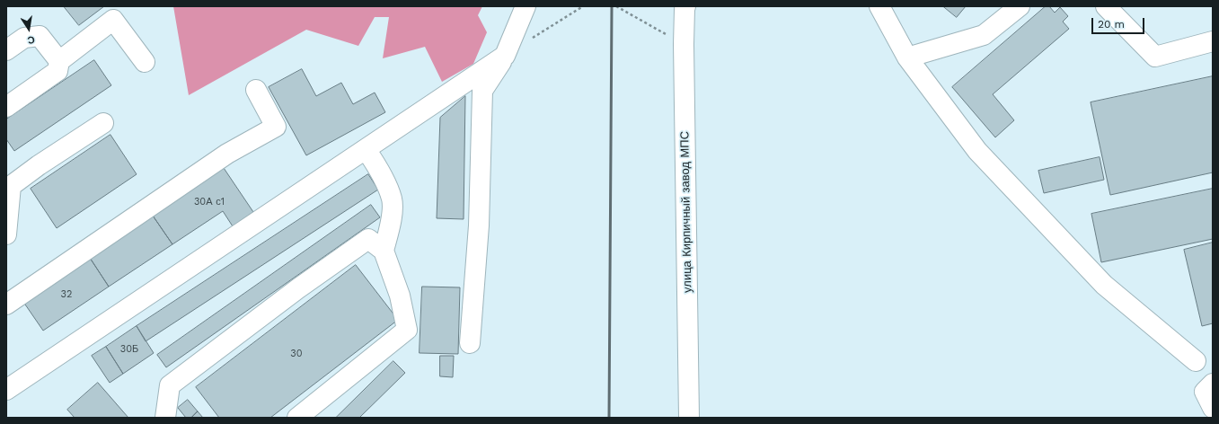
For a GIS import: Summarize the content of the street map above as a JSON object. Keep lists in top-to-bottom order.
{
  "streets": {
    "street": ["улица Кирпичный завод МПС"]
  },
  "house_numbers": [
    "30А с1",
    "32",
    "30Б",
    "30"
  ],
  "scale_bar": "20 m",
  "north": "bottom"
}
